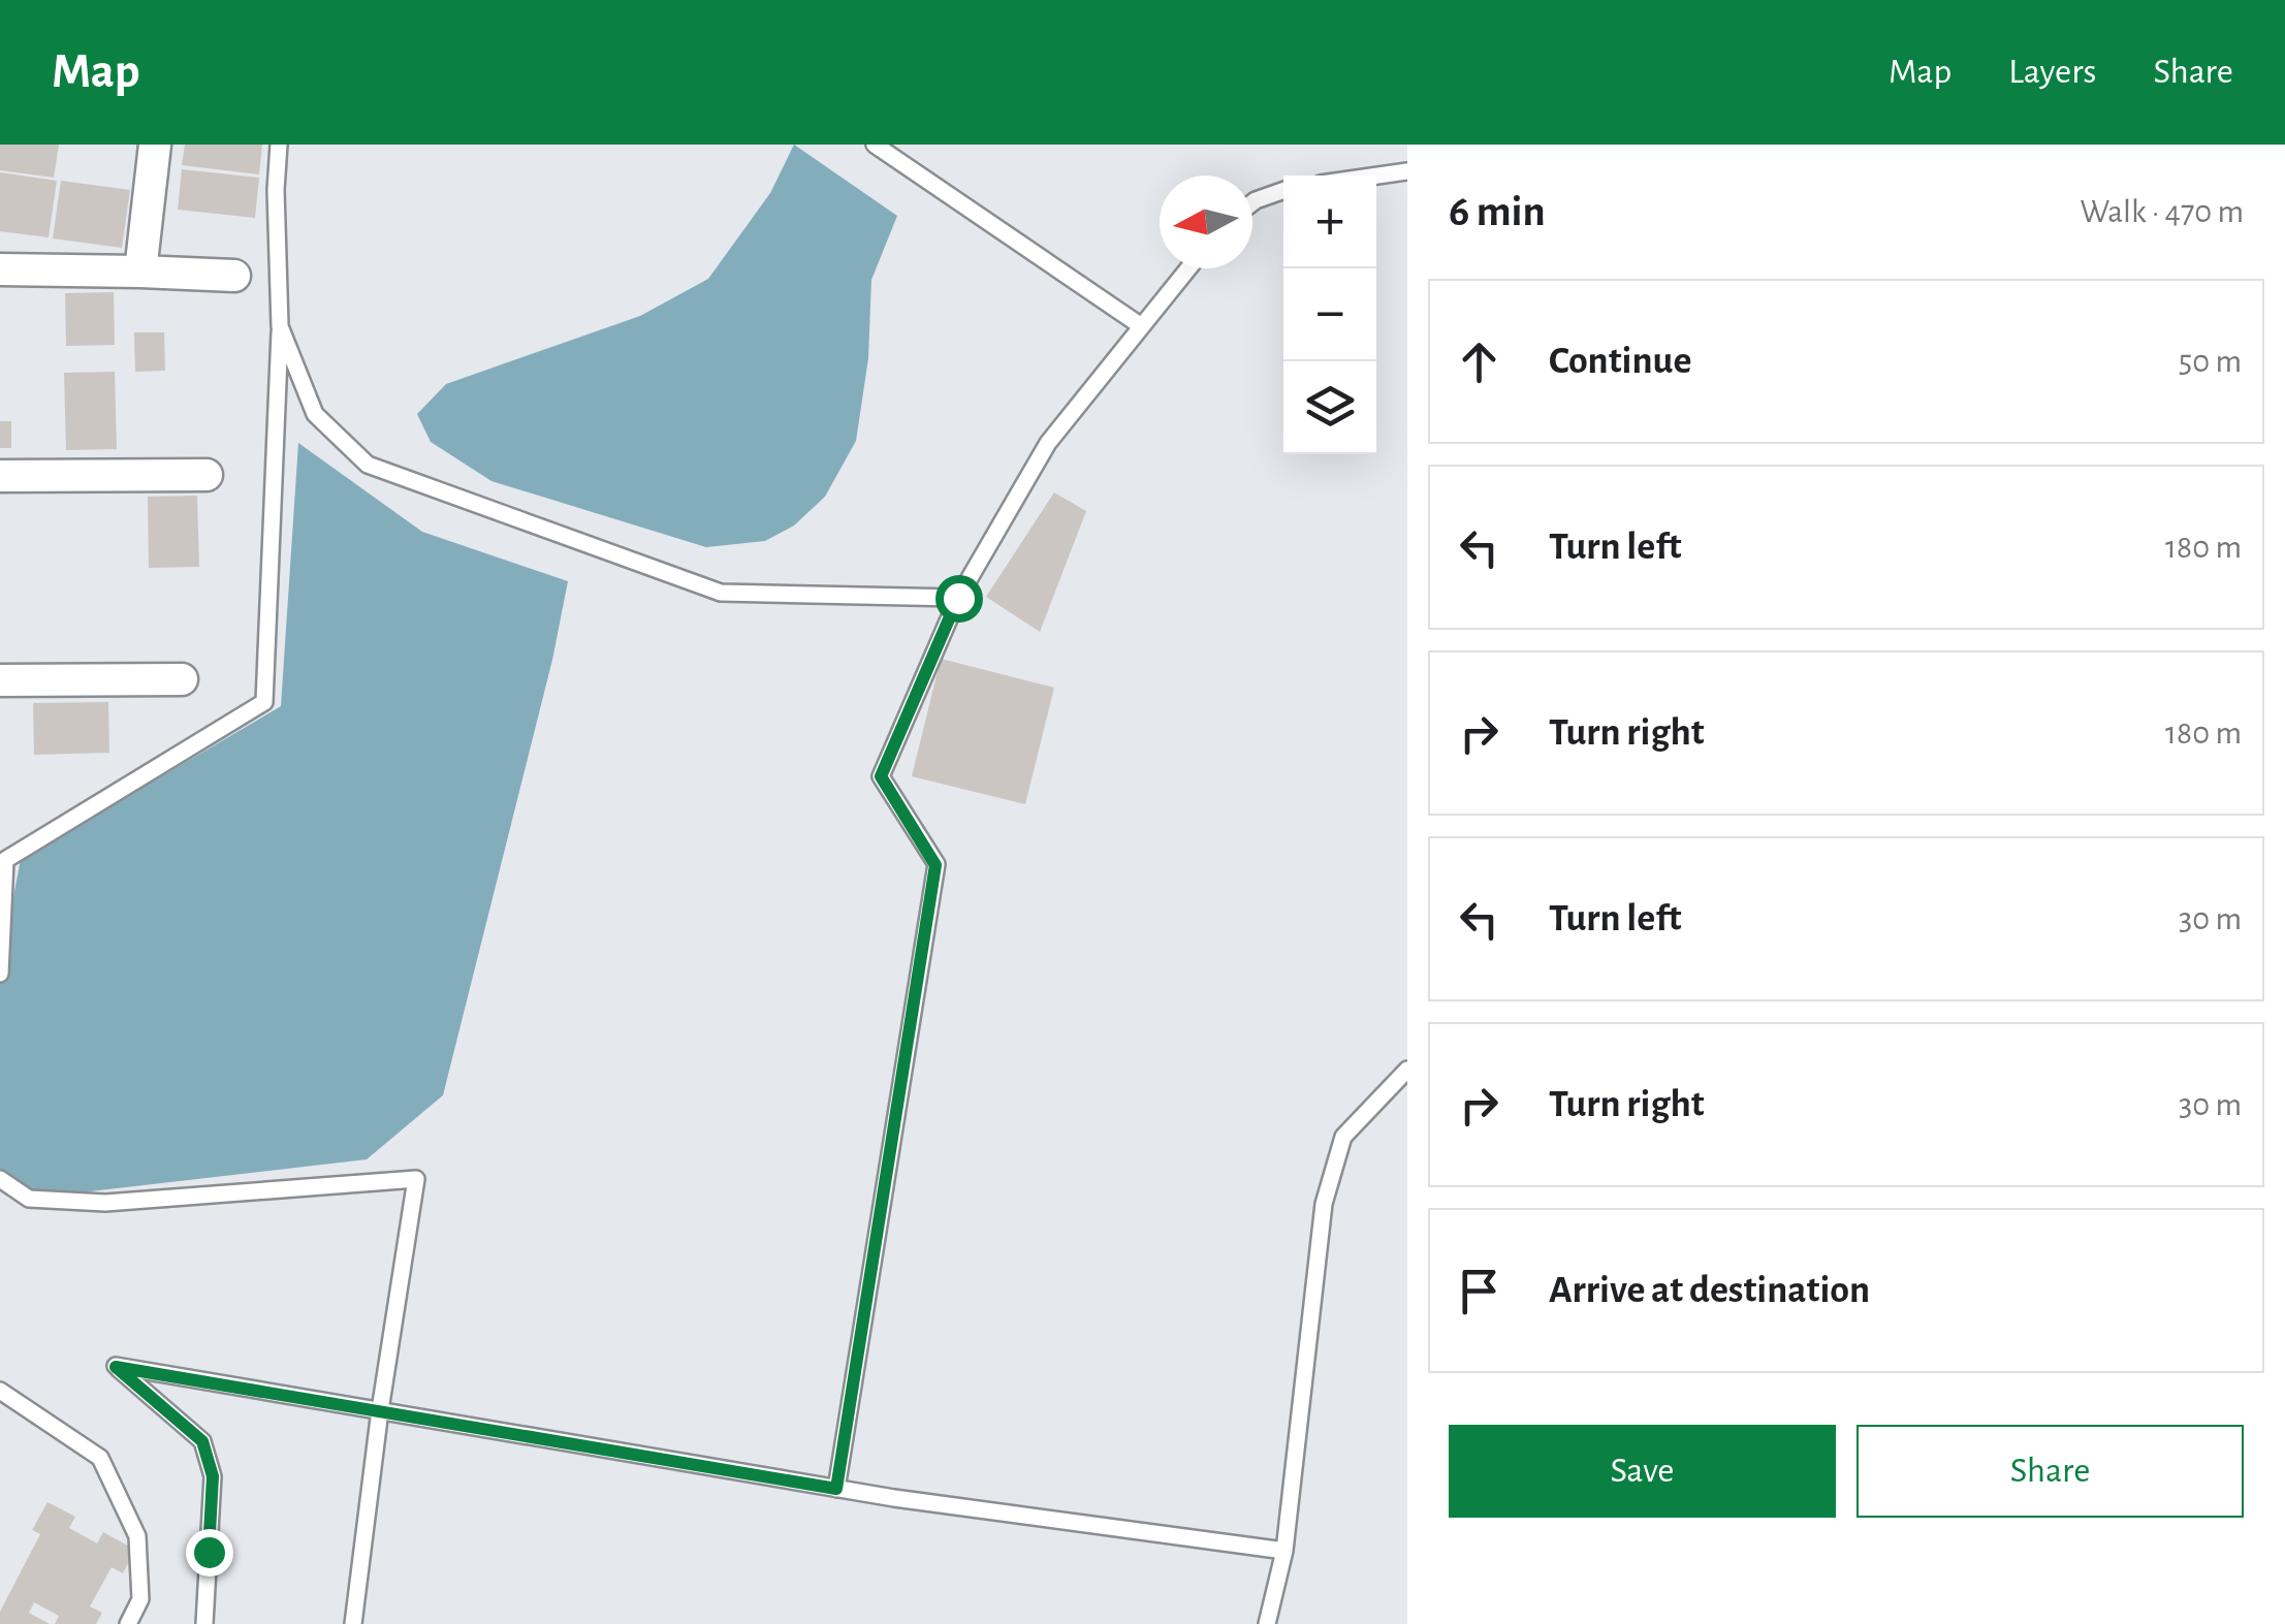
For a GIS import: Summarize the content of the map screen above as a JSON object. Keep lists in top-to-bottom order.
{
  "north": "left",
  "page": {
    "header": "Map",
    "nav": ["Map", "Layers", "Share"],
    "heading": ["6 min", "Walk · 470 m"],
    "map_buttons": ["+", "−"],
    "list": [
      ["Continue", "50 m"],
      ["Turn left", "180 m"],
      ["Turn right", "180 m"],
      ["Turn left", "30 m"],
      ["Turn right", "30 m"],
      "Arrive at destination"
    ],
    "buttons": ["Save", "Share"]
  }
}
